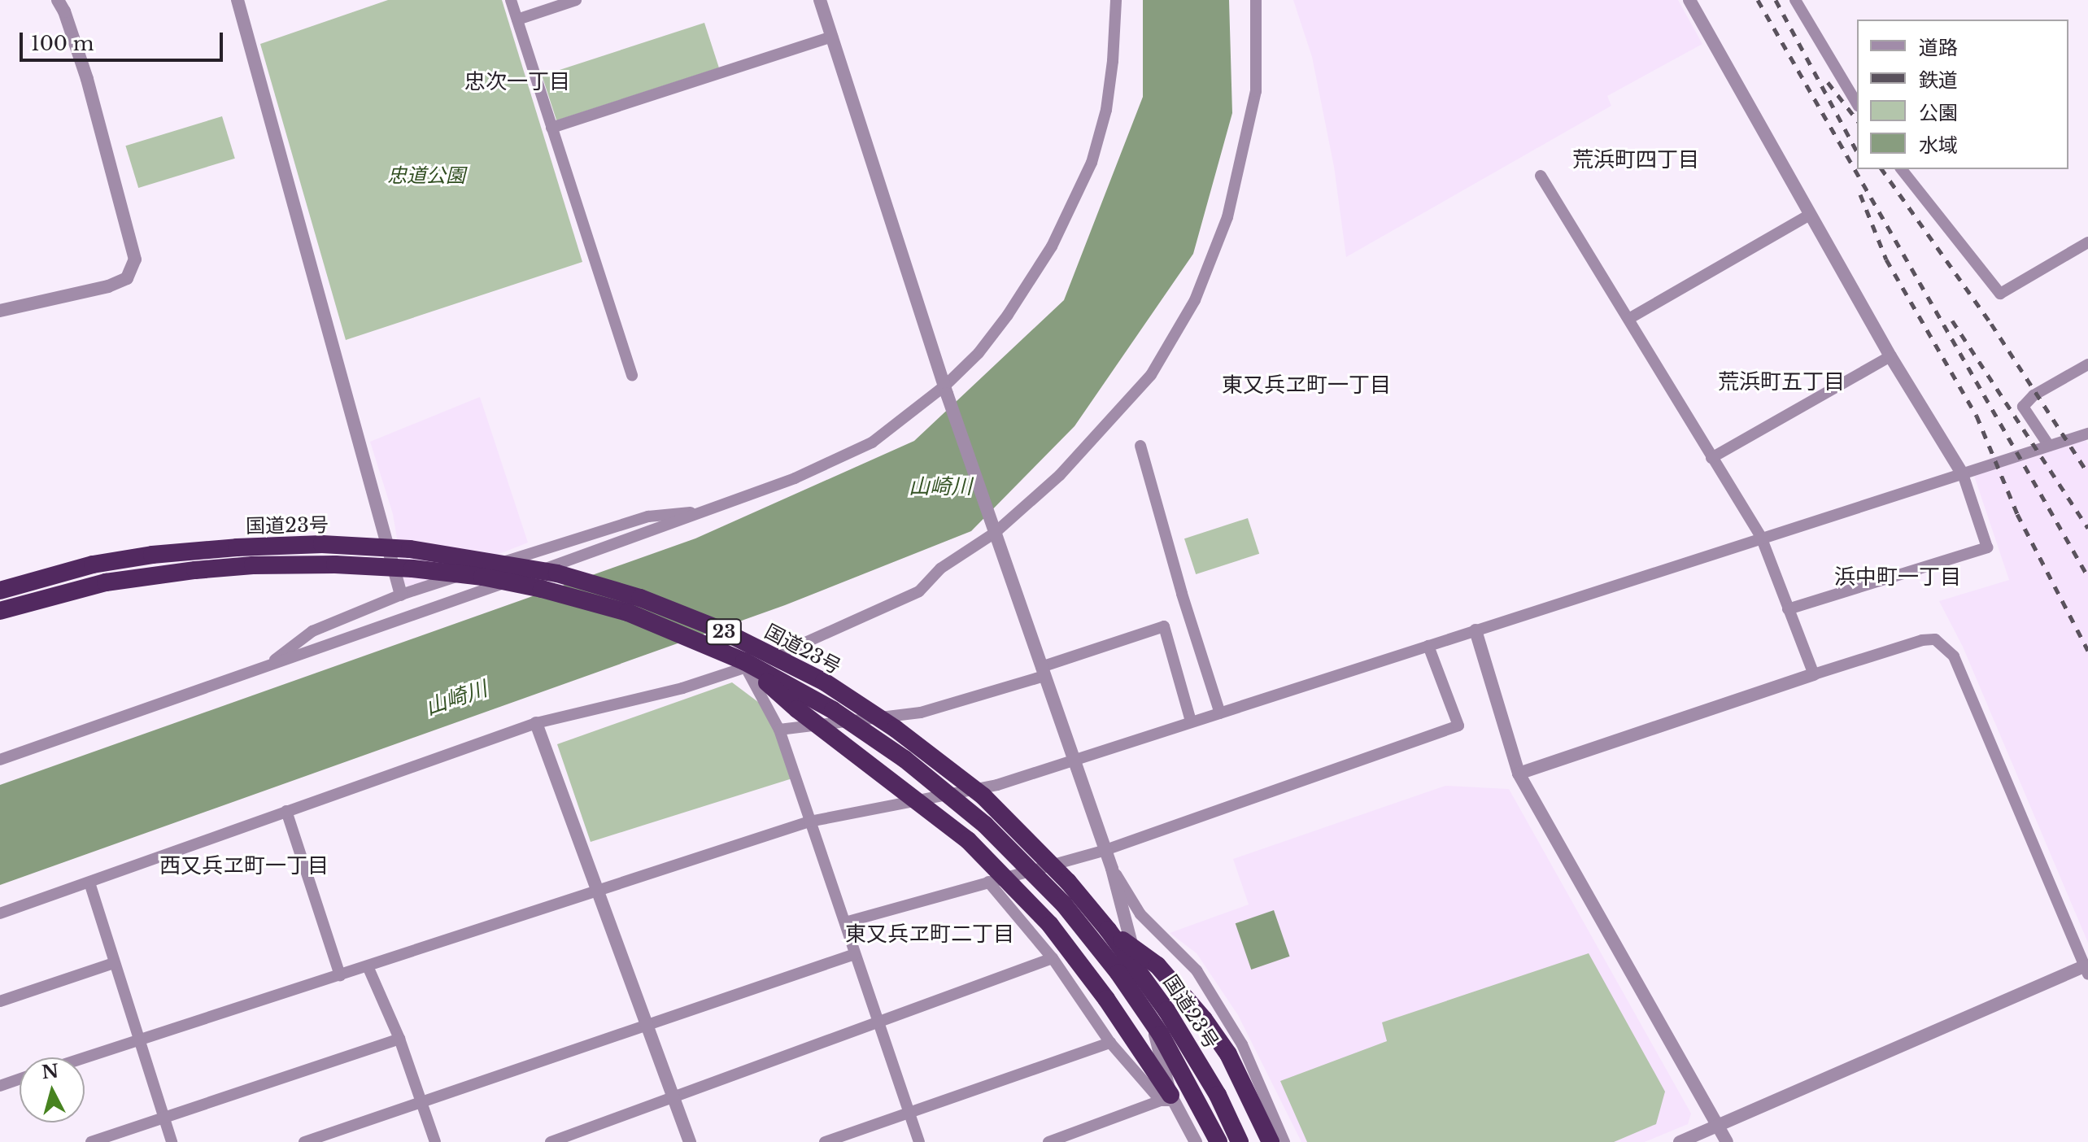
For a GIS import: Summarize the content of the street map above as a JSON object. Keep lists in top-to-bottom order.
{
  "streets": {
    "highway": ["国道23号", "23"]
  },
  "districts": [
    "忠次一丁目",
    "荒浜町四丁目",
    "荒浜町五丁目",
    "東又兵ヱ町一丁目",
    "浜中町一丁目",
    "西又兵ヱ町一丁目",
    "東又兵ヱ町二丁目"
  ],
  "water": ["山崎川"],
  "parks": ["忠道公園"],
  "legend": [
    "道路",
    "鉄道",
    "公園",
    "水域"
  ],
  "scale_bar": "100 m",
  "north": "top"
}
